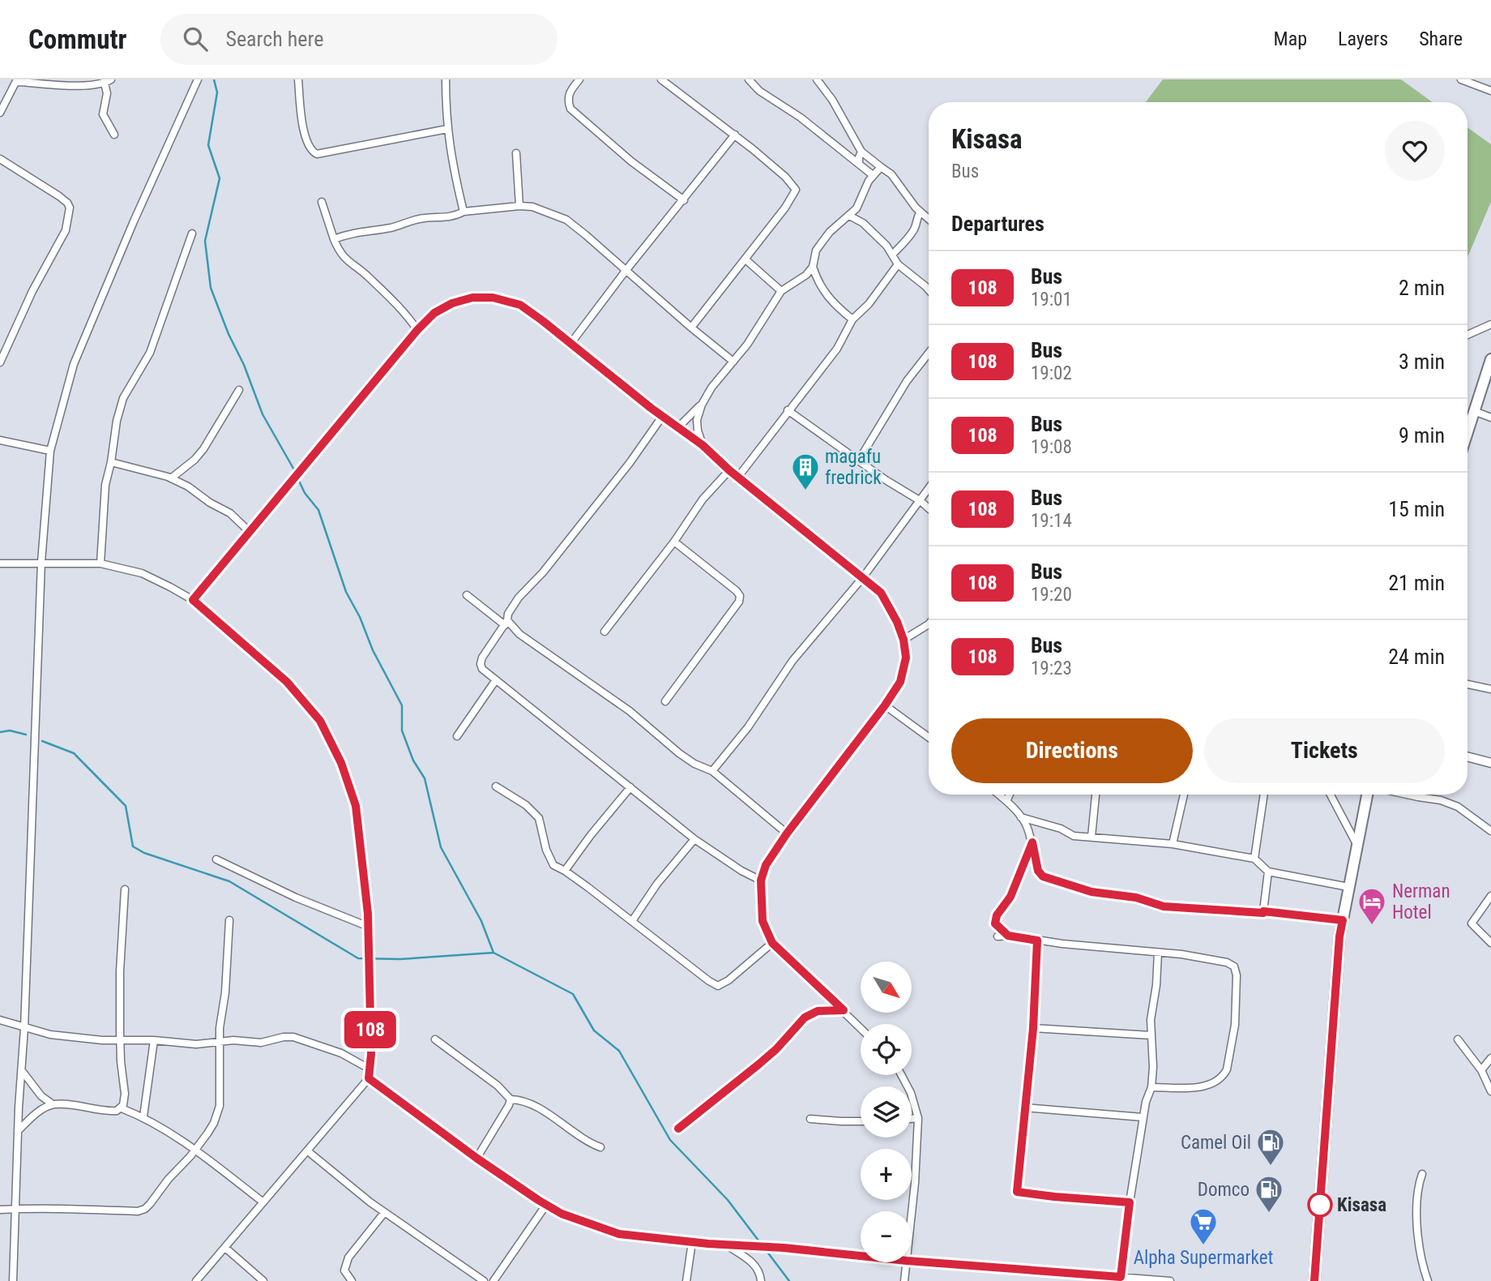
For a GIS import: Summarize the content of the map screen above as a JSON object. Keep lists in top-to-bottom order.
{
  "places": {
    "building": ["magafu fredrick"],
    "hotel": ["Nerman Hotel"],
    "fuel station": ["Camel Oil", "Domco"],
    "other": ["Kisasa"],
    "supermarket": ["Alpha Supermarket"]
  },
  "lines": ["bus line 108"],
  "north": "bottom right",
  "page": {
    "header": "Commutr",
    "search": "Search here",
    "nav": ["Map", "Layers", "Share"],
    "on_map": "108",
    "heading": [
      ["Kisasa", "Bus"],
      "Departures"
    ],
    "list": [
      {
        "mark": "108",
        "name": "Bus",
        "note": "19:01",
        "value": "2 min"
      },
      {
        "mark": "108",
        "name": "Bus",
        "note": "19:02",
        "value": "3 min"
      },
      {
        "mark": "108",
        "name": "Bus",
        "note": "19:08",
        "value": "9 min"
      },
      {
        "mark": "108",
        "name": "Bus",
        "note": "19:14",
        "value": "15 min"
      },
      {
        "mark": "108",
        "name": "Bus",
        "note": "19:20",
        "value": "21 min"
      },
      {
        "mark": "108",
        "name": "Bus",
        "note": "19:23",
        "value": "24 min"
      }
    ],
    "buttons": ["Directions", "Tickets"],
    "map_buttons": ["+", "−"]
  }
}
